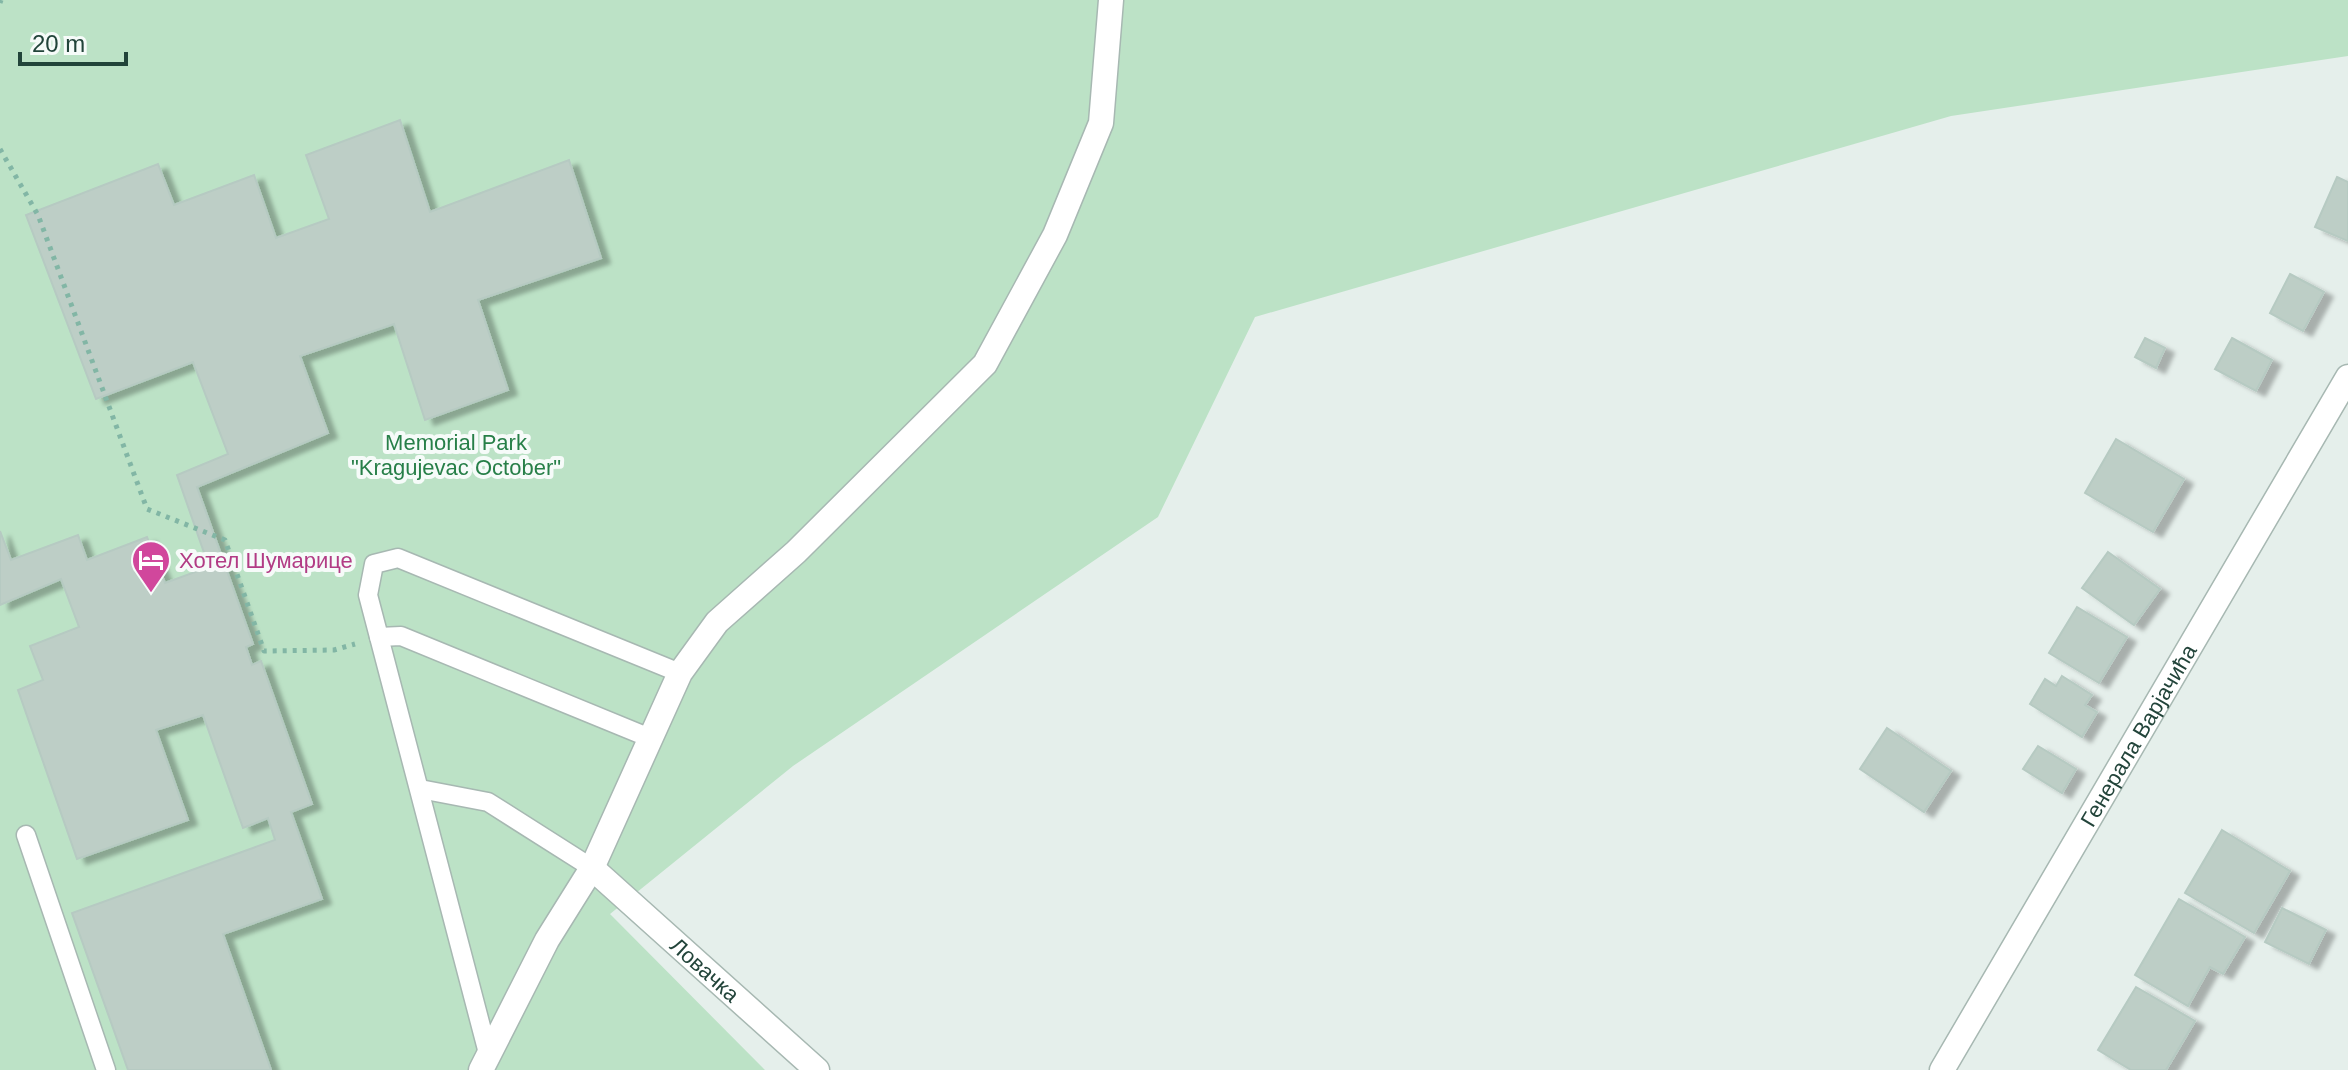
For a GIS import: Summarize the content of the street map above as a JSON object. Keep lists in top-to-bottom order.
{
  "streets": {
    "street": ["Генерала Варјачића", "Ловачка"]
  },
  "parks": ["Memorial Park \"Kragujevac October\""],
  "places": {
    "hotel": ["Хотел Шумарице"]
  },
  "scale_bar": "20 m"
}
